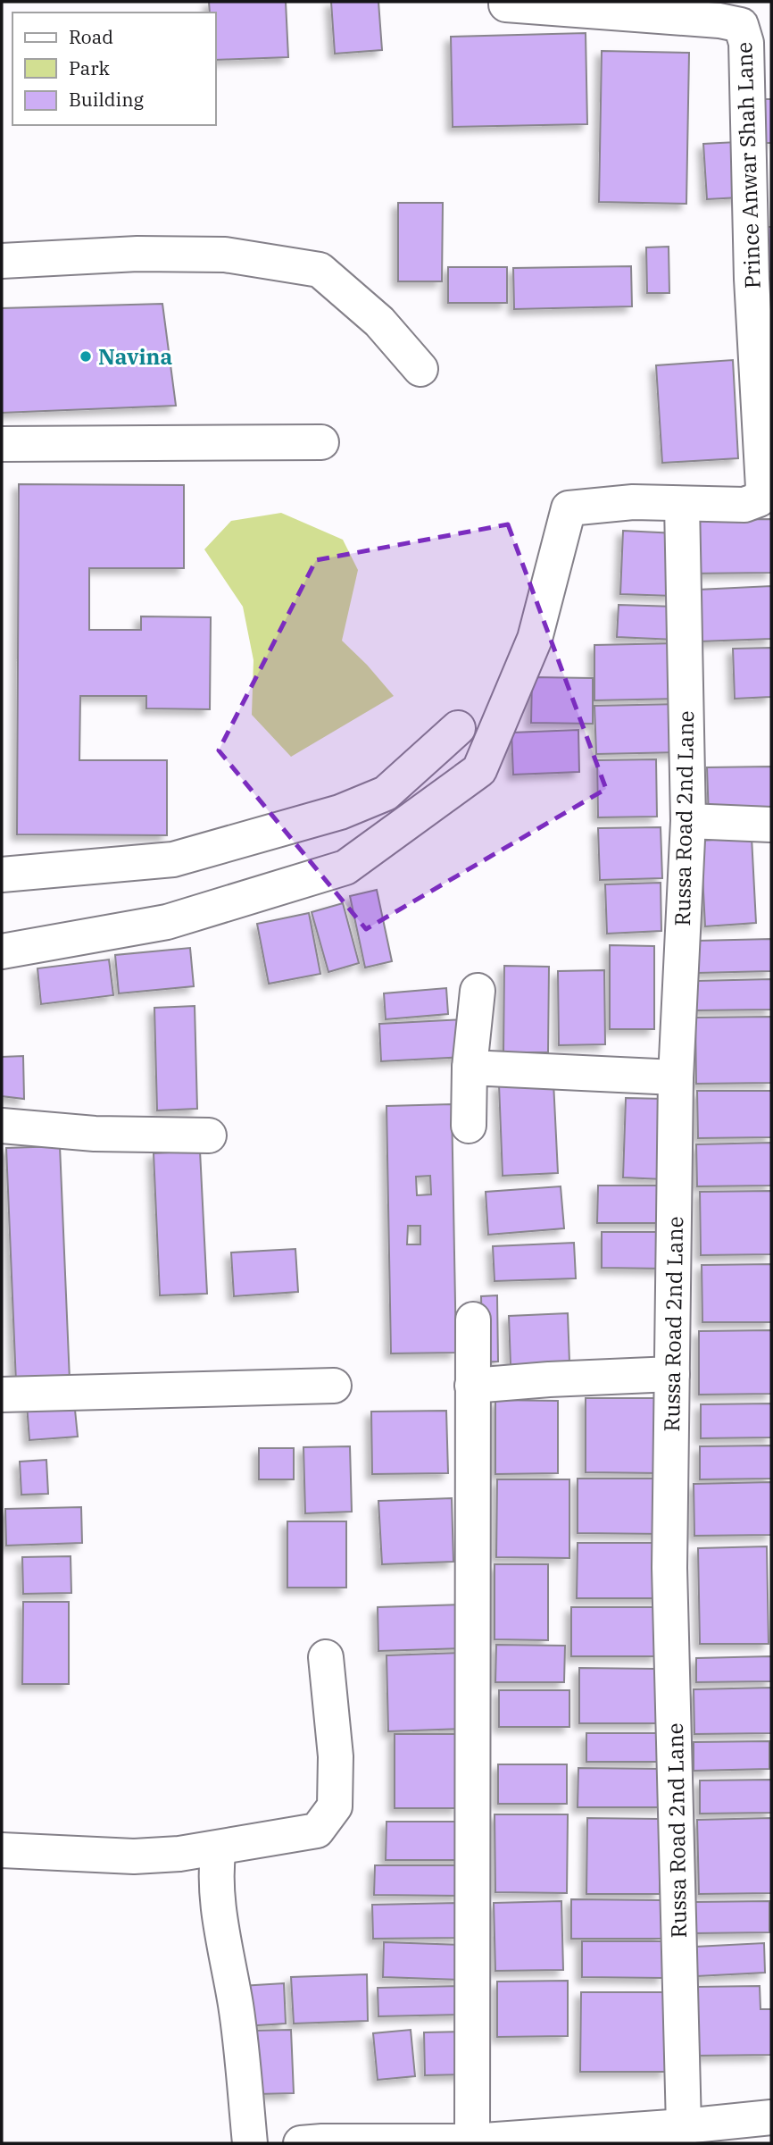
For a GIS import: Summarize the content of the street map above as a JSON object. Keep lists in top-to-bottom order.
{
  "streets": {
    "street": ["Prince Anwar Shah Lane", "Russa Road 2nd Lane"]
  },
  "crossings": [
    ["Prince Anwar Shah Lane", "Russa Road 2nd Lane"]
  ],
  "places": ["Navina"],
  "legend": ["Road", "Park", "Building"]
}
